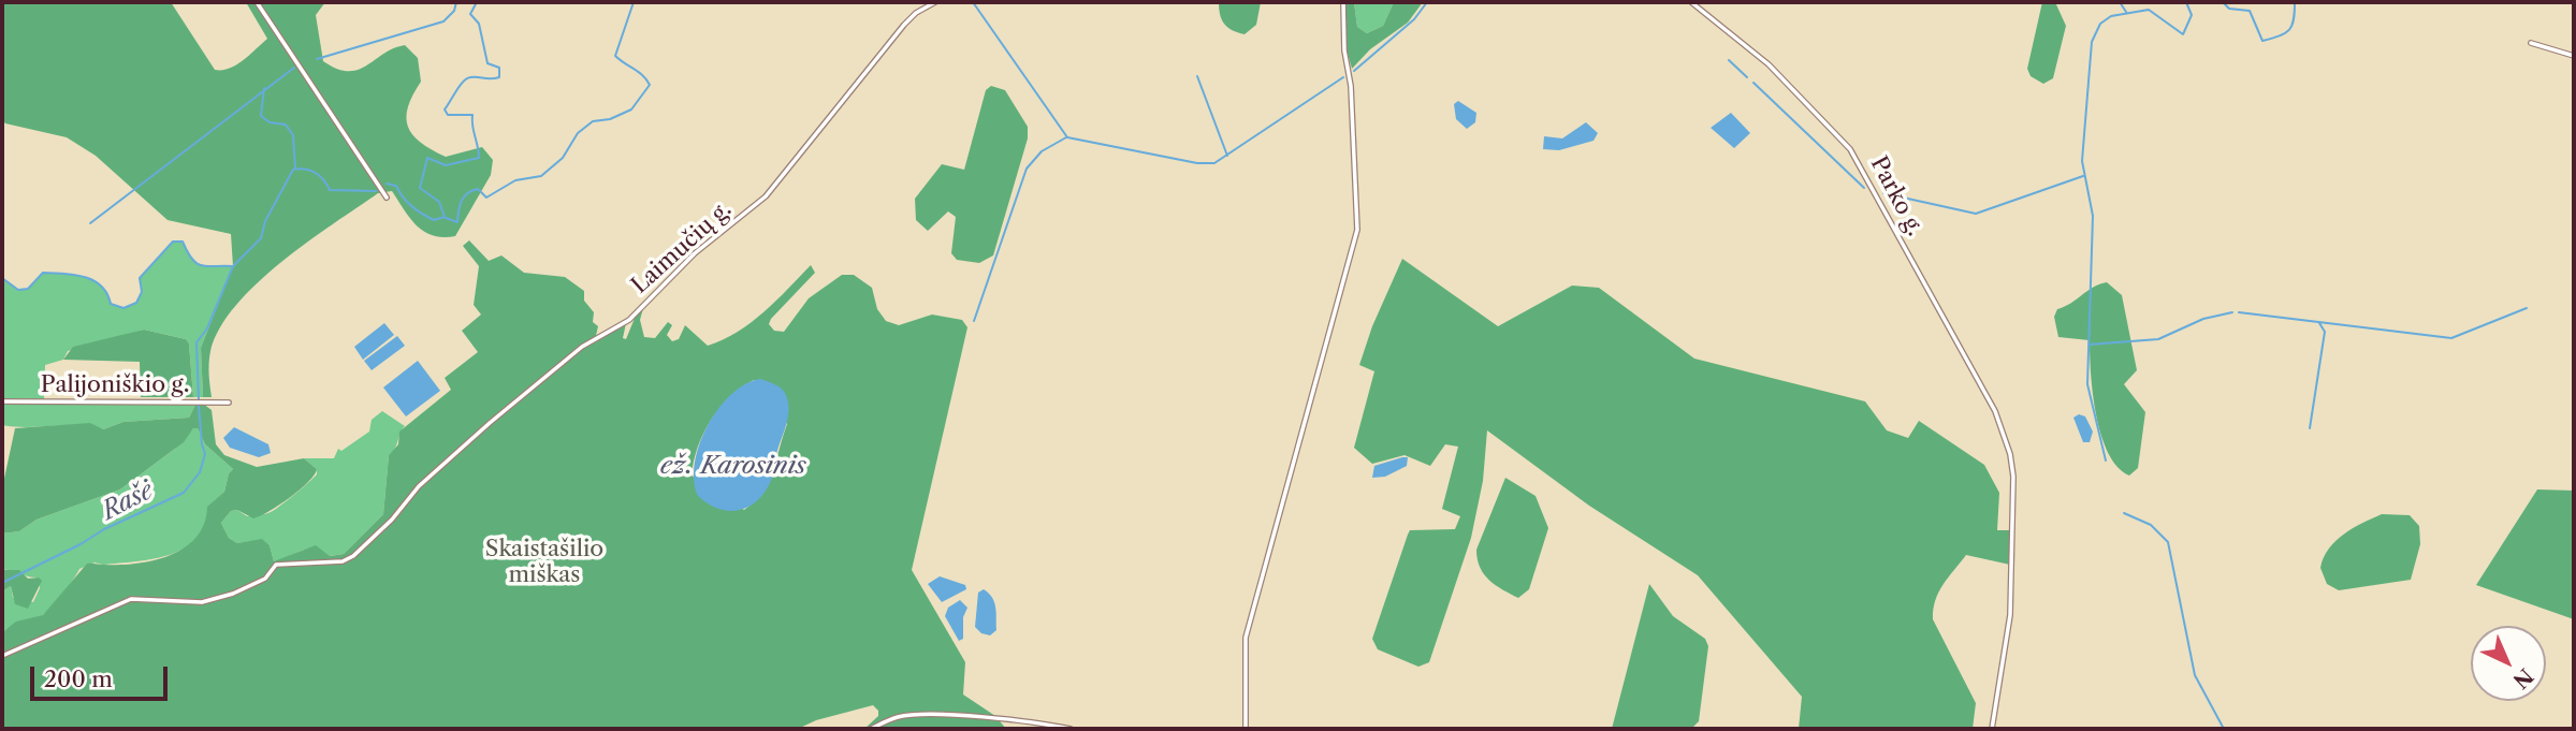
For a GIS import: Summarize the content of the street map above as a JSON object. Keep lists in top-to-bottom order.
{
  "streets": {
    "street": ["Parko g.", "Laimučių g.", "Palijoniškio g."]
  },
  "water": ["ež. Karosinis", "Rašė"],
  "parks": ["Skaistašilio miškas"],
  "scale_bar": "200 m",
  "north": "bottom right"
}
